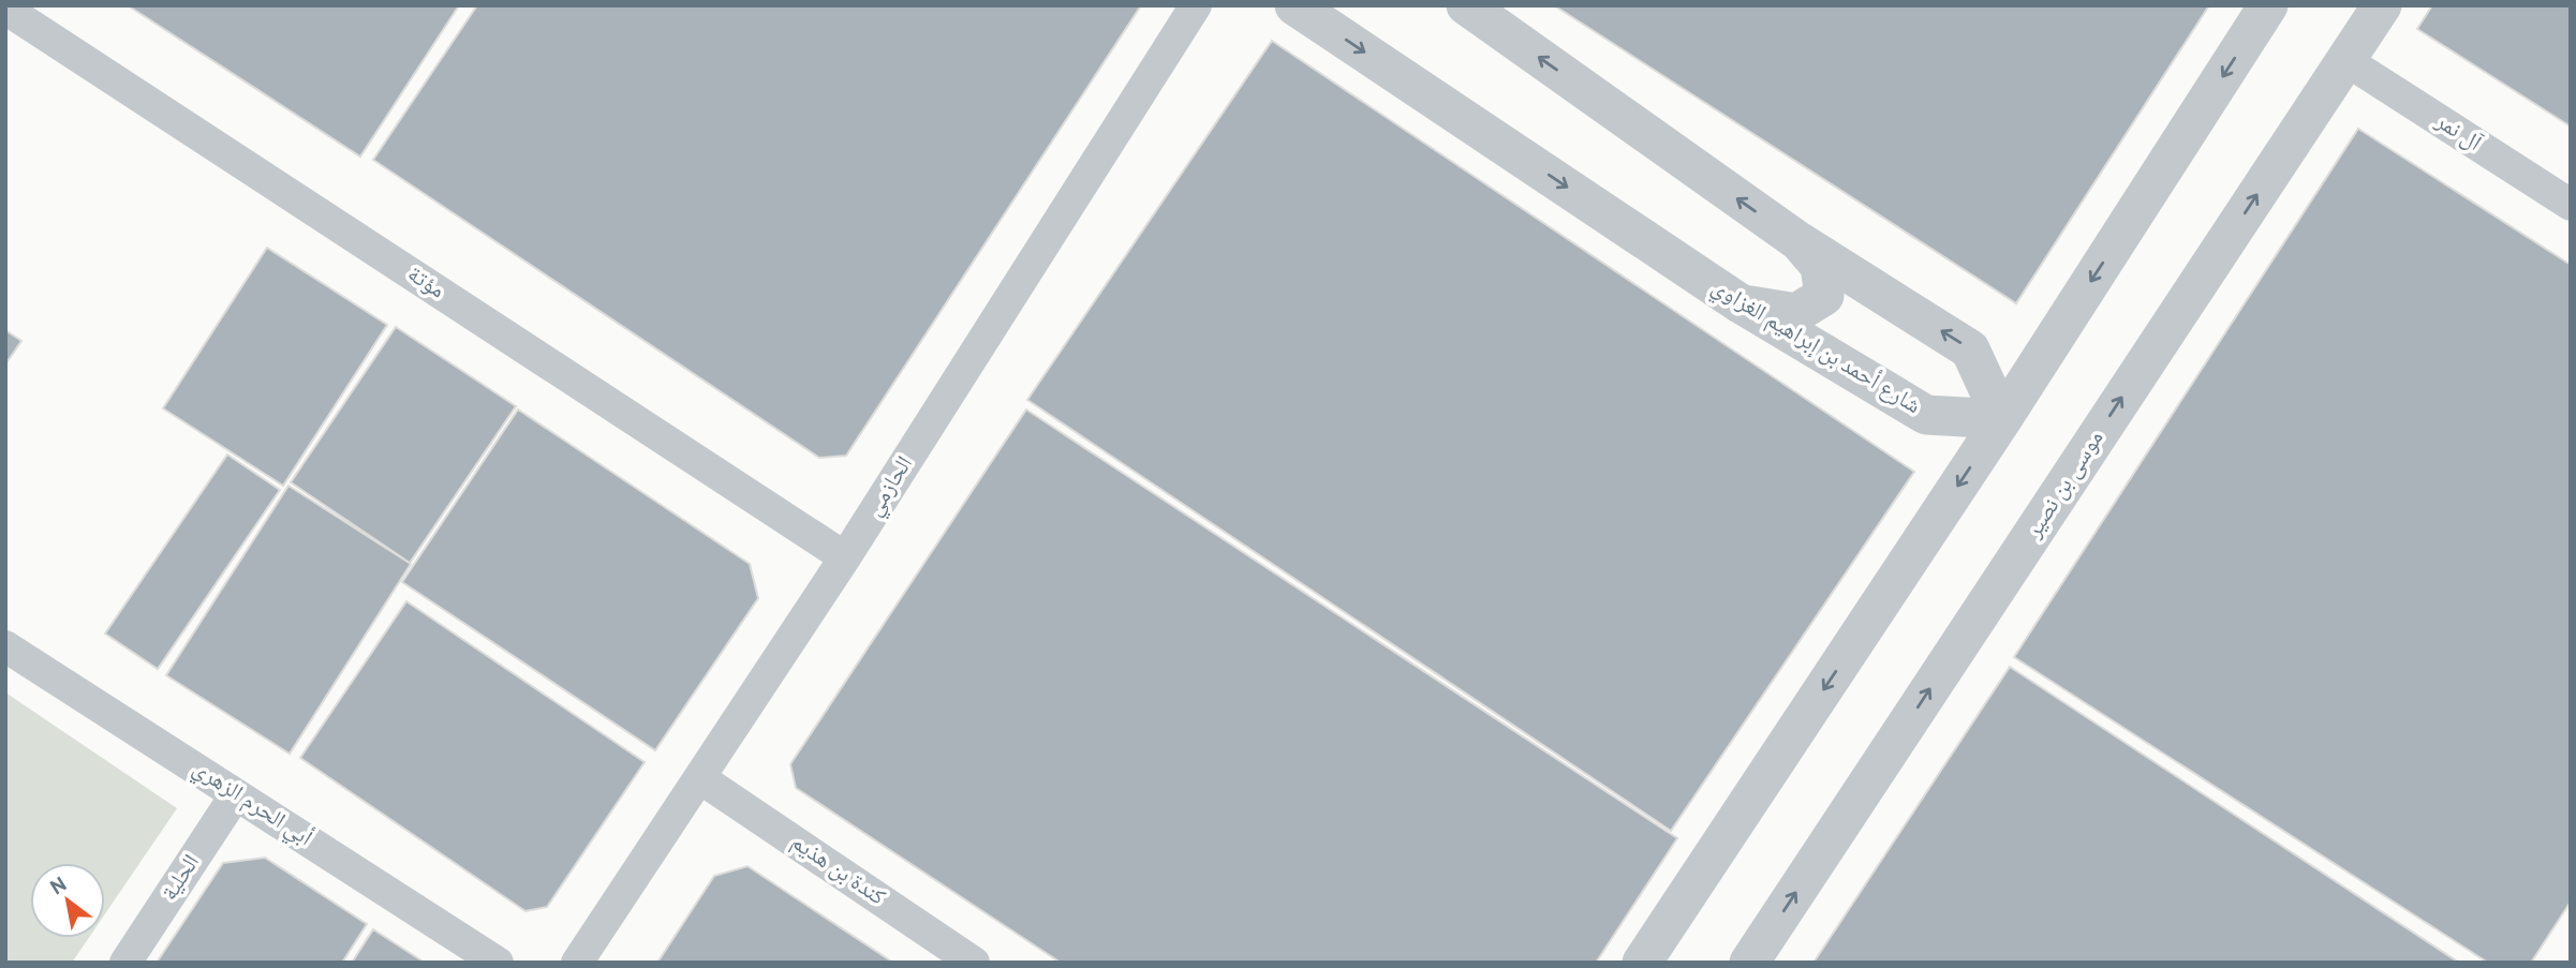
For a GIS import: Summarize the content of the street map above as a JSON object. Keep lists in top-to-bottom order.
{
  "streets": {
    "street": [
      "آل نمر",
      "مؤتة",
      "شارع أحمد بن إبراهيم الغزاوي",
      "موسى بن نصير",
      "الحازمي",
      "أبي الحرم الزهري",
      "كندة بن هذيم",
      "الحلية"
    ]
  },
  "crossings": [
    ["آل نمر", "موسى بن نصير"],
    ["مؤتة", "الحازمي"],
    ["الحازمي", "كندة بن هذيم"],
    ["أبي الحرم الزهري", "الحلية"]
  ],
  "north": "top left"
}
